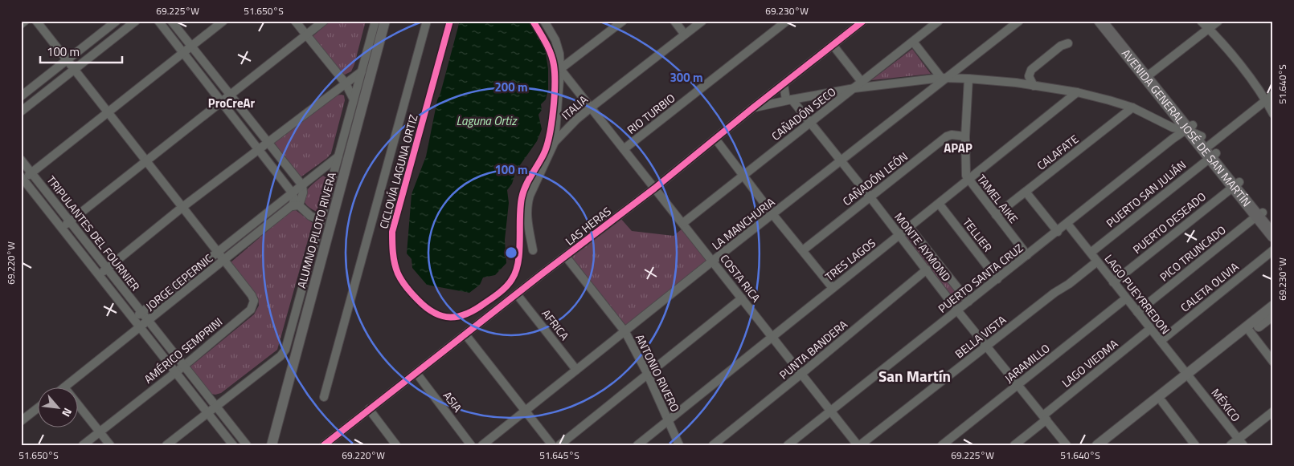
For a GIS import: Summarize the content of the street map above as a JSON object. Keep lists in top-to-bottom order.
{
  "streets": {
    "highway": ["AVENIDA GENERAL JOSÉ DE SAN MARTÍN"],
    "main road": ["ALUMNO PILOTO RIVERA"],
    "street": [
      "ITALIA",
      "RIO TURBIO",
      "CAÑADÓN SECO",
      "CALAFATE",
      "CAÑADÓN LEÓN",
      "PUERTO SAN JULIÁN",
      "TAMEL AIKE",
      "PUERTO DESEADO",
      "LA MANCHURIA",
      "LAS HERAS",
      "TRIPULANTES DEL FOURNIER",
      "TELLIER",
      "MONTE AYMOND",
      "PICO TRUNCADO",
      "TRES LAGOS",
      "COSTA RICA",
      "PUERTO SANTA CRUZ",
      "JORGE CEPERNIC",
      "CALETA OLIVIA",
      "LAGO PUEYRREDON",
      "AFRICA",
      "BELLA VISTA",
      "PUNTA BANDERA",
      "AMÉRICO SEMPRINI",
      "JARAMILLO",
      "LAGO VIEDMA",
      "ANTONIO RIVERO",
      "ASIA",
      "MÉXICO"
    ],
    "cycle path": ["CICLOVÍA LAGUNA ORTIZ"]
  },
  "crossings": [
    ["ITALIA", "COSTA RICA"],
    ["RIO TURBIO", "COSTA RICA"],
    ["CAÑADÓN SECO", "MONTE AYMOND"],
    ["CAÑADÓN SECO", "COSTA RICA"],
    ["AVENIDA GENERAL JOSÉ DE SAN MARTÍN", "PUERTO SAN JULIÁN"],
    ["AVENIDA GENERAL JOSÉ DE SAN MARTÍN", "PUERTO DESEADO"],
    ["AVENIDA GENERAL JOSÉ DE SAN MARTÍN", "PICO TRUNCADO"],
    ["AVENIDA GENERAL JOSÉ DE SAN MARTÍN", "PUERTO SANTA CRUZ"],
    ["CALAFATE", "TAMEL AIKE"],
    ["CAÑADÓN LEÓN", "TAMEL AIKE"],
    ["CAÑADÓN LEÓN", "MONTE AYMOND"],
    ["PUERTO SAN JULIÁN", "LAGO PUEYRREDON"],
    ["TAMEL AIKE", "TRES LAGOS"],
    ["TAMEL AIKE", "PUERTO SANTA CRUZ"],
    ["PUERTO DESEADO", "LAGO PUEYRREDON"],
    ["LA MANCHURIA", "MONTE AYMOND"],
    ["LA MANCHURIA", "COSTA RICA"],
    ["LA MANCHURIA", "AFRICA"],
    ["LA MANCHURIA", "ANTONIO RIVERO"],
    ["LAS HERAS", "COSTA RICA"],
    ["LAS HERAS", "AFRICA"],
    ["LAS HERAS", "ANTONIO RIVERO"],
    ["LAS HERAS", "ASIA"],
    ["TRIPULANTES DEL FOURNIER", "JORGE CEPERNIC"],
    ["TRIPULANTES DEL FOURNIER", "AMÉRICO SEMPRINI"],
    ["TELLIER", "TRES LAGOS"],
    ["TELLIER", "PUERTO SANTA CRUZ"],
    ["MONTE AYMOND", "TRES LAGOS"],
    ["MONTE AYMOND", "PUERTO SANTA CRUZ"],
    ["MONTE AYMOND", "BELLA VISTA"],
    ["MONTE AYMOND", "PUNTA BANDERA"],
    ["MONTE AYMOND", "JARAMILLO"],
    ["MONTE AYMOND", "LAGO VIEDMA"],
    ["PICO TRUNCADO", "LAGO PUEYRREDON"],
    ["TRES LAGOS", "COSTA RICA"],
    ["TRES LAGOS", "ANTONIO RIVERO"],
    ["COSTA RICA", "PUERTO SANTA CRUZ"],
    ["COSTA RICA", "BELLA VISTA"],
    ["COSTA RICA", "PUNTA BANDERA"],
    ["PUERTO SANTA CRUZ", "LAGO PUEYRREDON"],
    ["JORGE CEPERNIC", "AMÉRICO SEMPRINI"],
    ["CALETA OLIVIA", "LAGO PUEYRREDON"],
    ["LAGO PUEYRREDON", "BELLA VISTA"],
    ["LAGO PUEYRREDON", "JARAMILLO"],
    ["LAGO PUEYRREDON", "LAGO VIEDMA"],
    ["LAGO PUEYRREDON", "MÉXICO"]
  ],
  "districts": ["ProCreAr", "APAP", "San Martín"],
  "water": ["Laguna Ortiz"],
  "scale_bar": "100 m",
  "north": "bottom right",
  "coordinates": [
    "69.225°W",
    "51.650°S",
    "69.230°W",
    "51.640°S",
    "69.220°W",
    "51.645°S"
  ],
  "rings": ["300 m", "200 m", "100 m"]
}
